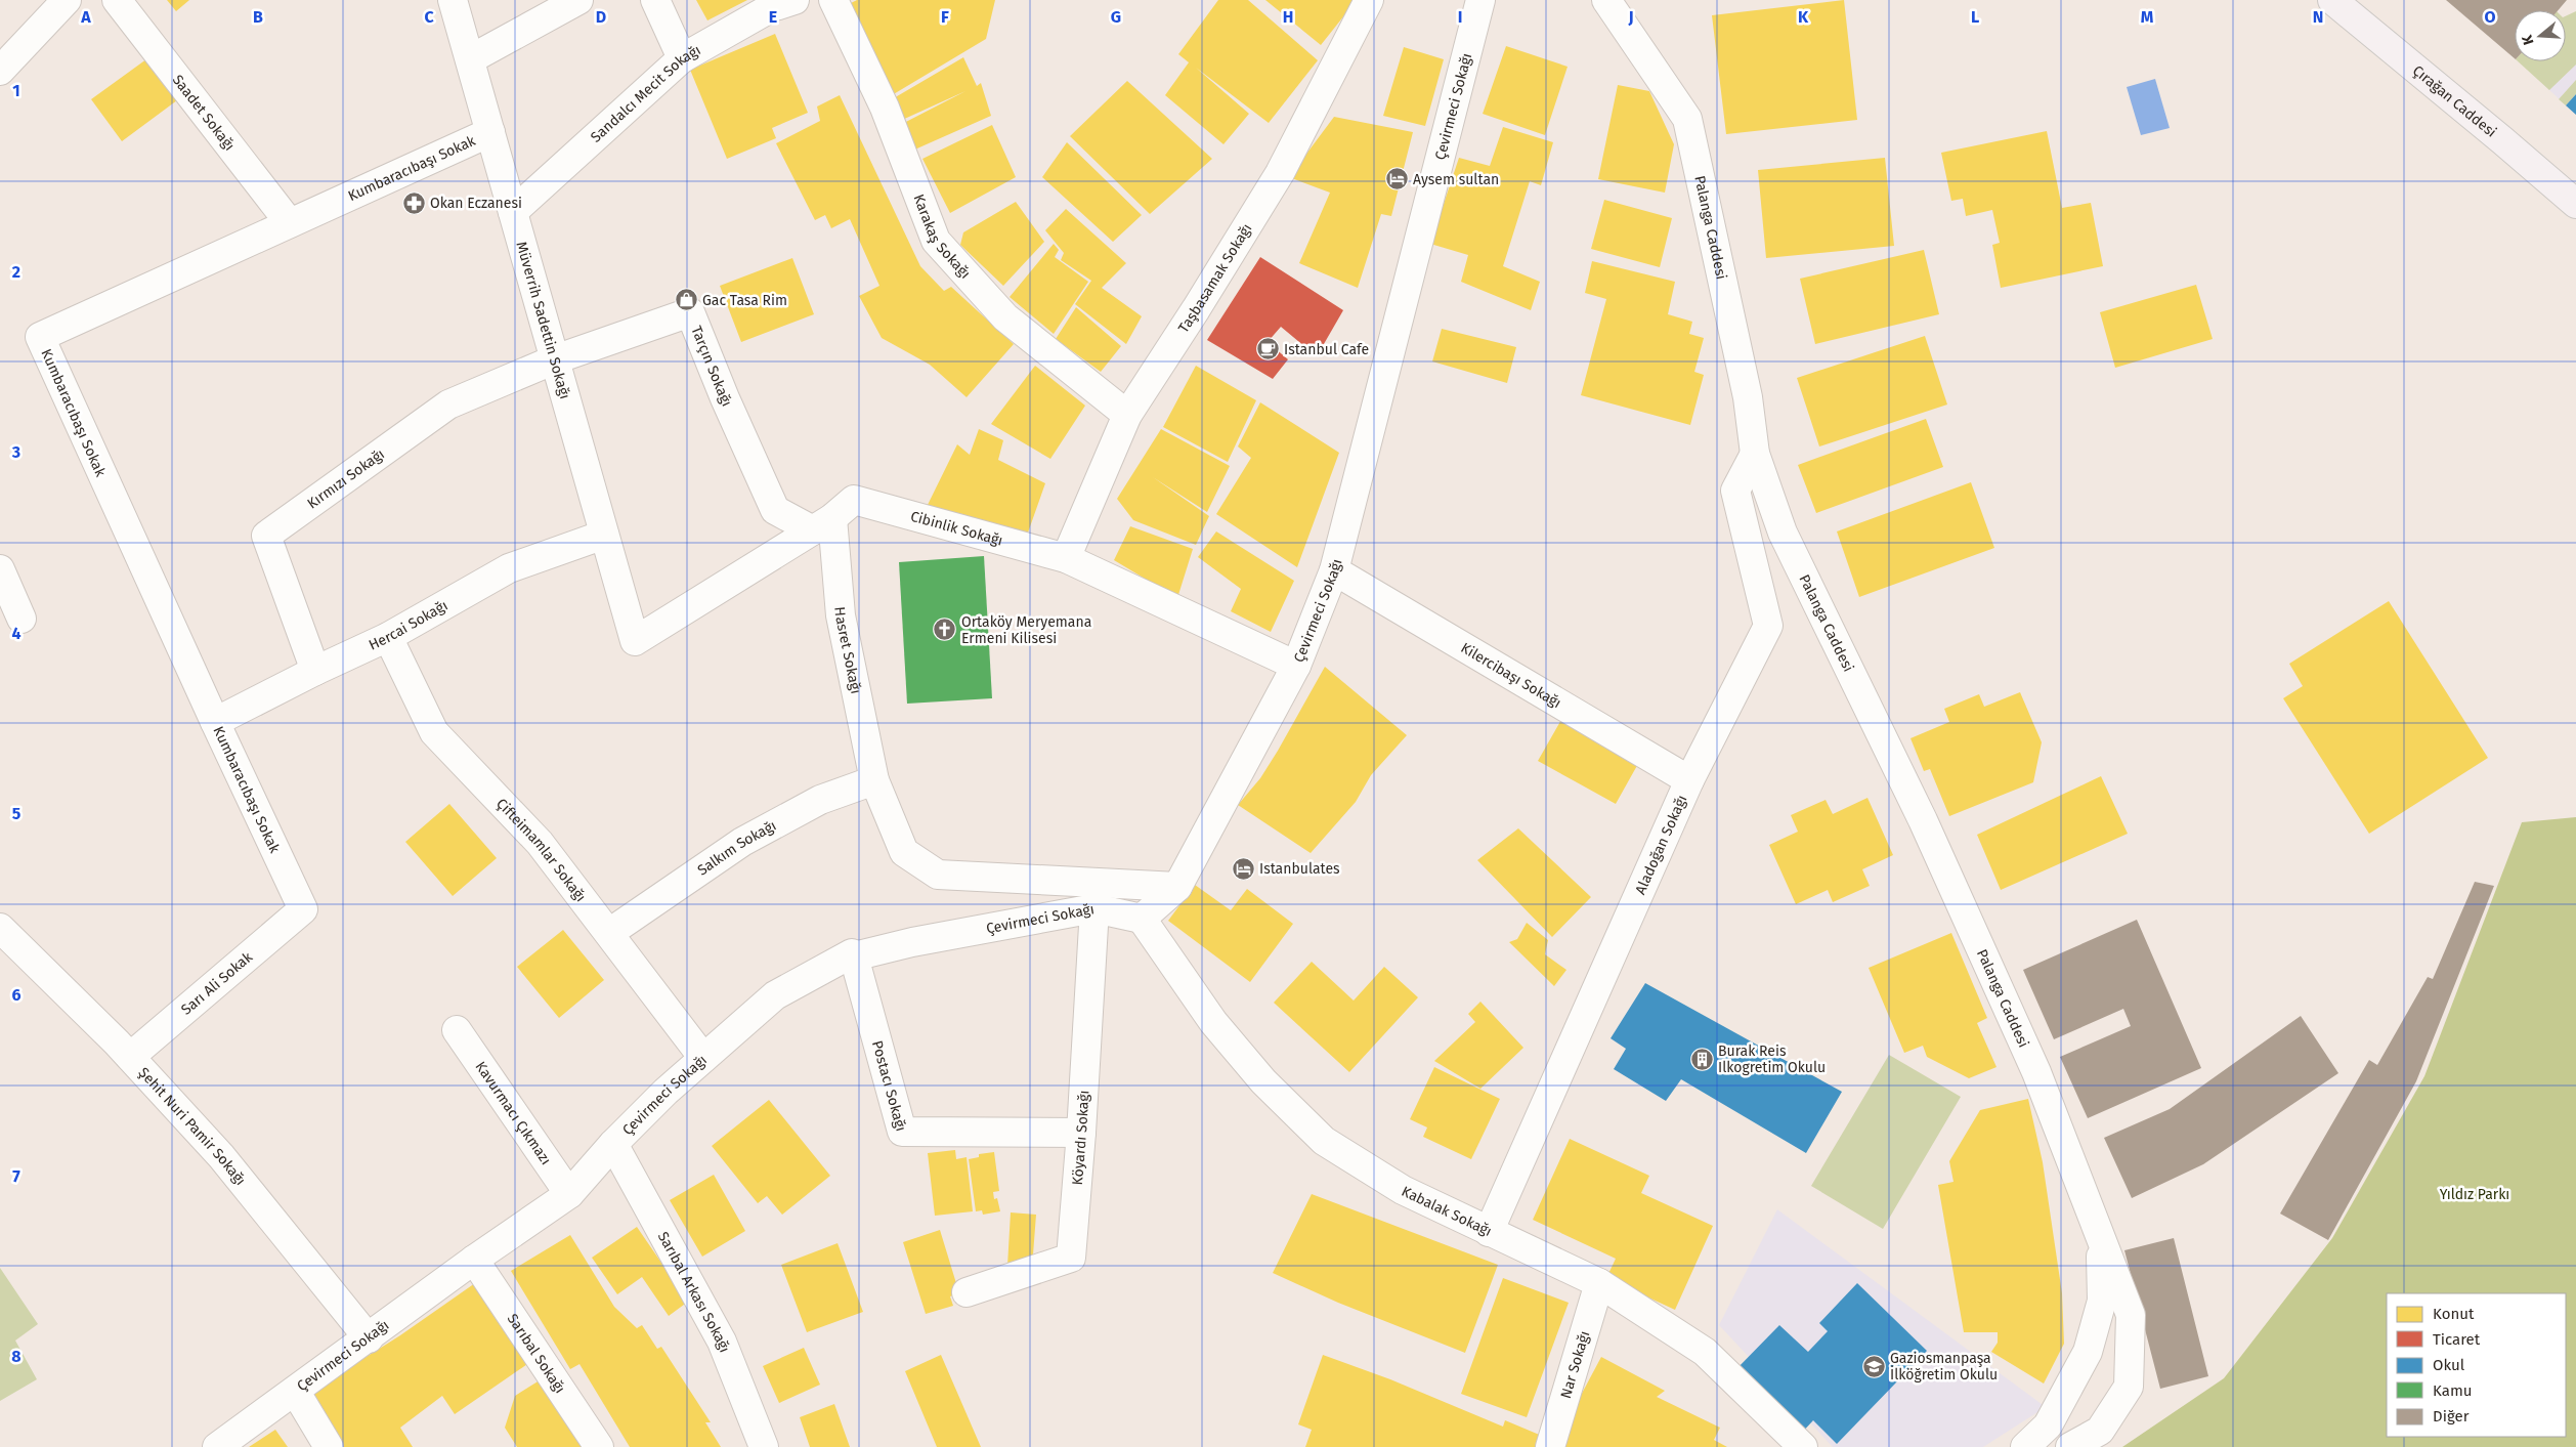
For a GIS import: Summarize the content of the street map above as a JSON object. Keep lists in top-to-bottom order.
{
  "streets": {
    "main road": ["Çırağan Caddesi"],
    "street": [
      "Sandalcı Mecit Sokağı",
      "Çevirmeci Sokağı",
      "Saadet Sokağı",
      "Kumbaracıbaşı Sokak",
      "Palanga Caddesi",
      "Karakaş Sokağı",
      "Taşbasamak Sokağı",
      "Müverrih Sadettin Sokağı",
      "Tarçın Sokağı",
      "Kırmızı Sokağı",
      "Cibinlik Sokağı",
      "Hercai Sokağı",
      "Hasret Sokağı",
      "Kilercibaşı Sokağı",
      "Aladoğan Sokağı",
      "Salkım Sokağı",
      "Çifteimamlar Sokağı",
      "Sarı Ali Sokak",
      "Postacı Sokağı",
      "Kavurmacı Çıkmazı",
      "Şehit Nuri Pamir Sokağı",
      "Köyardı Sokağı",
      "Kabalak Sokağı",
      "Sarıbal Arkası Sokağı",
      "Sarıbal Sokağı",
      "Nar Sokağı"
    ]
  },
  "crossings": [
    ["Sandalcı Mecit Sokağı", "Müverrih Sadettin Sokağı"],
    ["Çevirmeci Sokağı", "Cibinlik Sokağı"],
    ["Çevirmeci Sokağı", "Hasret Sokağı"],
    ["Çevirmeci Sokağı", "Kilercibaşı Sokağı"],
    ["Çevirmeci Sokağı", "Çifteimamlar Sokağı"],
    ["Çevirmeci Sokağı", "Postacı Sokağı"],
    ["Çevirmeci Sokağı", "Kavurmacı Çıkmazı"],
    ["Çevirmeci Sokağı", "Şehit Nuri Pamir Sokağı"],
    ["Çevirmeci Sokağı", "Köyardı Sokağı"],
    ["Çevirmeci Sokağı", "Kabalak Sokağı"],
    ["Çevirmeci Sokağı", "Sarıbal Arkası Sokağı"],
    ["Çevirmeci Sokağı", "Sarıbal Sokağı"],
    ["Saadet Sokağı", "Kumbaracıbaşı Sokak"],
    ["Kumbaracıbaşı Sokak", "Müverrih Sadettin Sokağı"],
    ["Kumbaracıbaşı Sokak", "Hercai Sokağı"],
    ["Kumbaracıbaşı Sokak", "Sarı Ali Sokak"],
    ["Palanga Caddesi", "Aladoğan Sokağı"],
    ["Karakaş Sokağı", "Taşbasamak Sokağı"],
    ["Taşbasamak Sokağı", "Cibinlik Sokağı"],
    ["Müverrih Sadettin Sokağı", "Tarçın Sokağı"],
    ["Müverrih Sadettin Sokağı", "Kırmızı Sokağı"],
    ["Müverrih Sadettin Sokağı", "Cibinlik Sokağı"],
    ["Müverrih Sadettin Sokağı", "Hercai Sokağı"],
    ["Tarçın Sokağı", "Kırmızı Sokağı"],
    ["Tarçın Sokağı", "Cibinlik Sokağı"],
    ["Tarçın Sokağı", "Hasret Sokağı"],
    ["Kırmızı Sokağı", "Hercai Sokağı"],
    ["Cibinlik Sokağı", "Hasret Sokağı"],
    ["Hercai Sokağı", "Çifteimamlar Sokağı"],
    ["Hasret Sokağı", "Salkım Sokağı"],
    ["Kilercibaşı Sokağı", "Aladoğan Sokağı"],
    ["Aladoğan Sokağı", "Kabalak Sokağı"],
    ["Salkım Sokağı", "Çifteimamlar Sokağı"],
    ["Sarı Ali Sokak", "Şehit Nuri Pamir Sokağı"],
    ["Postacı Sokağı", "Köyardı Sokağı"],
    ["Kabalak Sokağı", "Nar Sokağı"]
  ],
  "parks": ["Yıldız Parkı"],
  "places": {
    "hotel": ["Aysem sultan", "Istanbulates"],
    "pharmacy": ["Okan Eczanesi"],
    "shop": ["Gac Tasa Rim"],
    "cafe": ["Istanbul Cafe"],
    "church": ["Ortaköy Meryemana Ermeni Kilisesi"],
    "building": ["Burak Reis Ilkogretim Okulu"],
    "school or university": ["Gaziosmanpaşa İlköğretim Okulu"]
  },
  "legend": [
    "Konut",
    "Ticaret",
    "Okul",
    "Kamu",
    "Diğer"
  ],
  "north": "left",
  "grid": {
    "columns": [
      "A",
      "B",
      "C",
      "D",
      "E",
      "F",
      "G",
      "H",
      "I",
      "J",
      "K",
      "L",
      "M",
      "N",
      "O"
    ],
    "rows": [
      "1",
      "2",
      "3",
      "4",
      "5",
      "6",
      "7",
      "8"
    ]
  }
}
